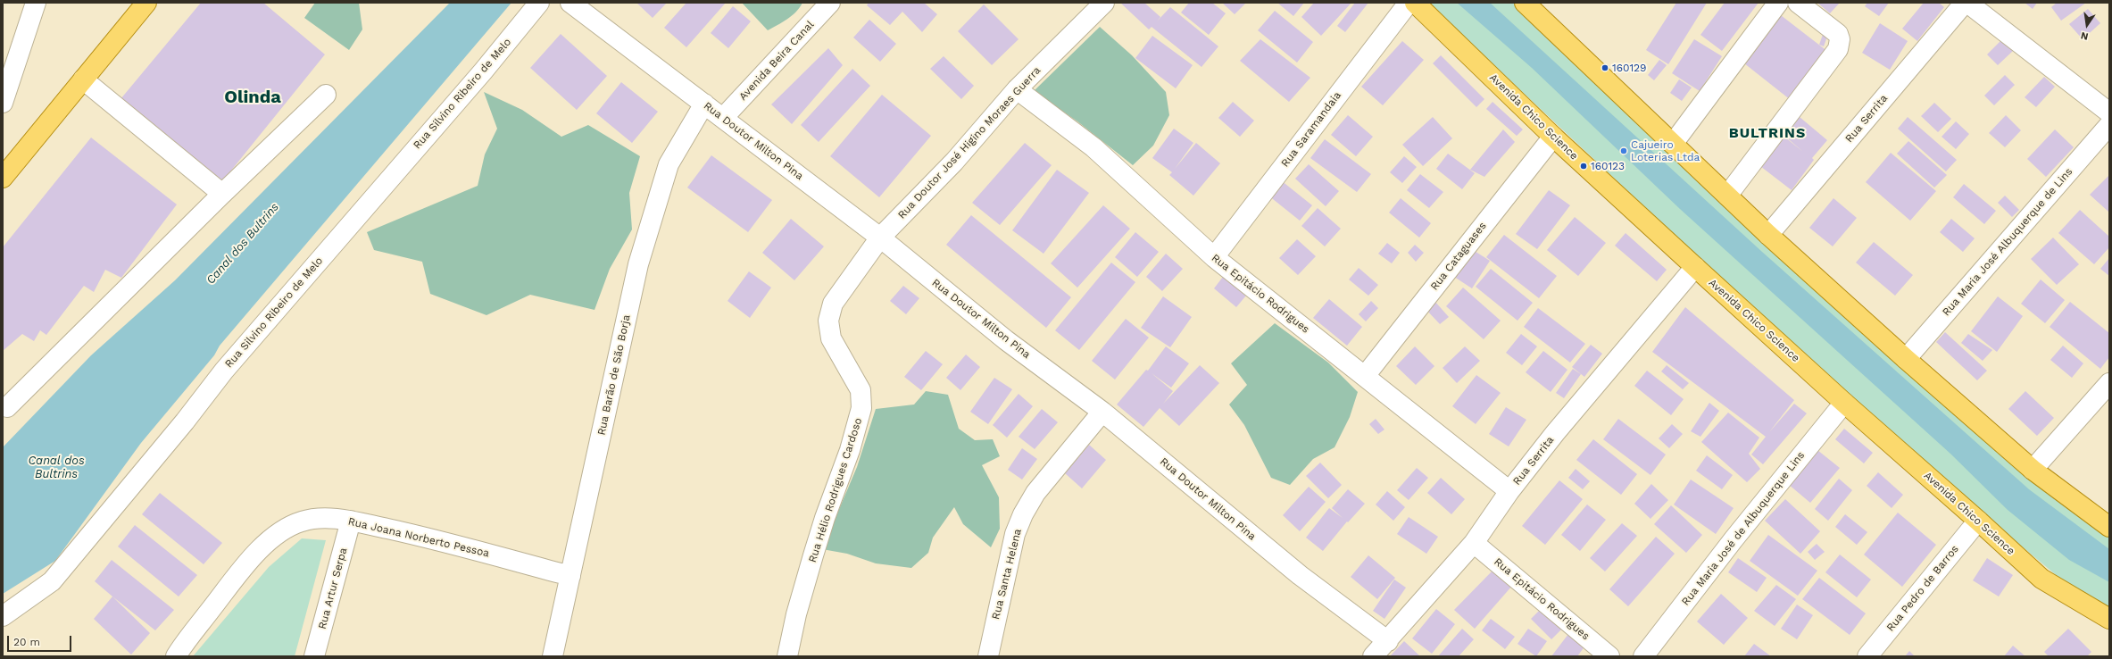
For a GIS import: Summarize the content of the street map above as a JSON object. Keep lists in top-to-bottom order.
{
  "streets": {
    "main road": ["Avenida Chico Science"],
    "street": [
      "Avenida Beira Canal",
      "Rua Silvino Ribeiro de Melo",
      "Rua Serrita",
      "Rua Saramandaia",
      "Rua Doutor Milton Pina",
      "Rua Doutor José Higino Moraes Guerra",
      "Rua Maria José Albuquerque de Lins",
      "Rua Cataguases",
      "Rua Epitácio Rodrigues",
      "Rua Barão de São Borja",
      "Rua Hélio Rodrigues Cardoso",
      "Rua Maria José de Albuquerque Lins",
      "Rua Joana Norberto Pessoa",
      "Rua Santa Helena",
      "Rua Artur Serpa",
      "Rua Pedro de Barros"
    ]
  },
  "crossings": [
    ["Avenida Beira Canal", "Rua Doutor Milton Pina"],
    ["Avenida Chico Science", "Rua Serrita"],
    ["Avenida Chico Science", "Rua Cataguases"],
    ["Avenida Chico Science", "Rua Maria José de Albuquerque Lins"],
    ["Avenida Chico Science", "Rua Pedro de Barros"],
    ["Rua Serrita", "Rua Doutor Milton Pina"],
    ["Rua Serrita", "Rua Epitácio Rodrigues"],
    ["Rua Saramandaia", "Rua Epitácio Rodrigues"],
    ["Rua Doutor Milton Pina", "Rua Doutor José Higino Moraes Guerra"],
    ["Rua Doutor Milton Pina", "Rua Barão de São Borja"],
    ["Rua Doutor Milton Pina", "Rua Hélio Rodrigues Cardoso"],
    ["Rua Doutor Milton Pina", "Rua Santa Helena"],
    ["Rua Doutor José Higino Moraes Guerra", "Rua Epitácio Rodrigues"],
    ["Rua Doutor José Higino Moraes Guerra", "Rua Hélio Rodrigues Cardoso"],
    ["Rua Cataguases", "Rua Epitácio Rodrigues"],
    ["Rua Barão de São Borja", "Rua Joana Norberto Pessoa"],
    ["Rua Joana Norberto Pessoa", "Rua Artur Serpa"]
  ],
  "districts": ["Olinda", "BULTRINS"],
  "water": ["Canal dos Bultrins"],
  "places": ["160129", "Cajueiro Loterias Ltda", "160123"],
  "scale_bar": "20 m",
  "north": "bottom"
}
